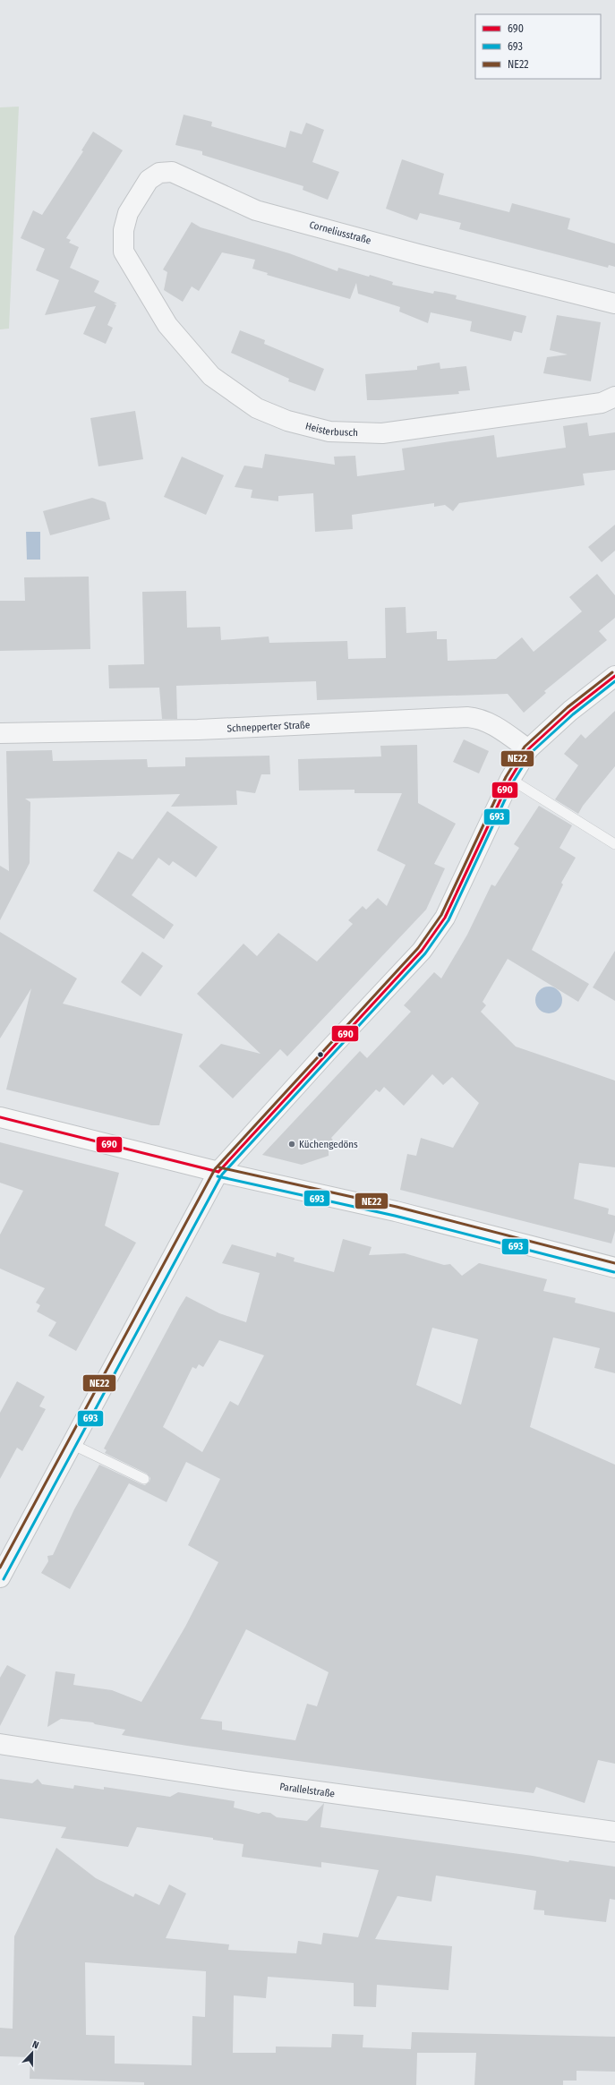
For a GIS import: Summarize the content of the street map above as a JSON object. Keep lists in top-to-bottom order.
{
  "streets": {
    "street": [
      "Corneliusstraße",
      "Heisterbusch",
      "Schnepperter Straße",
      "Parallelstraße"
    ]
  },
  "crossings": [
    ["Corneliusstraße", "Heisterbusch"]
  ],
  "places": ["Küchengedöns"],
  "lines": ["transit line NE22", "transit line 690", "transit line 693"],
  "legend": ["690", "693", "NE22"],
  "north": "top"
}
